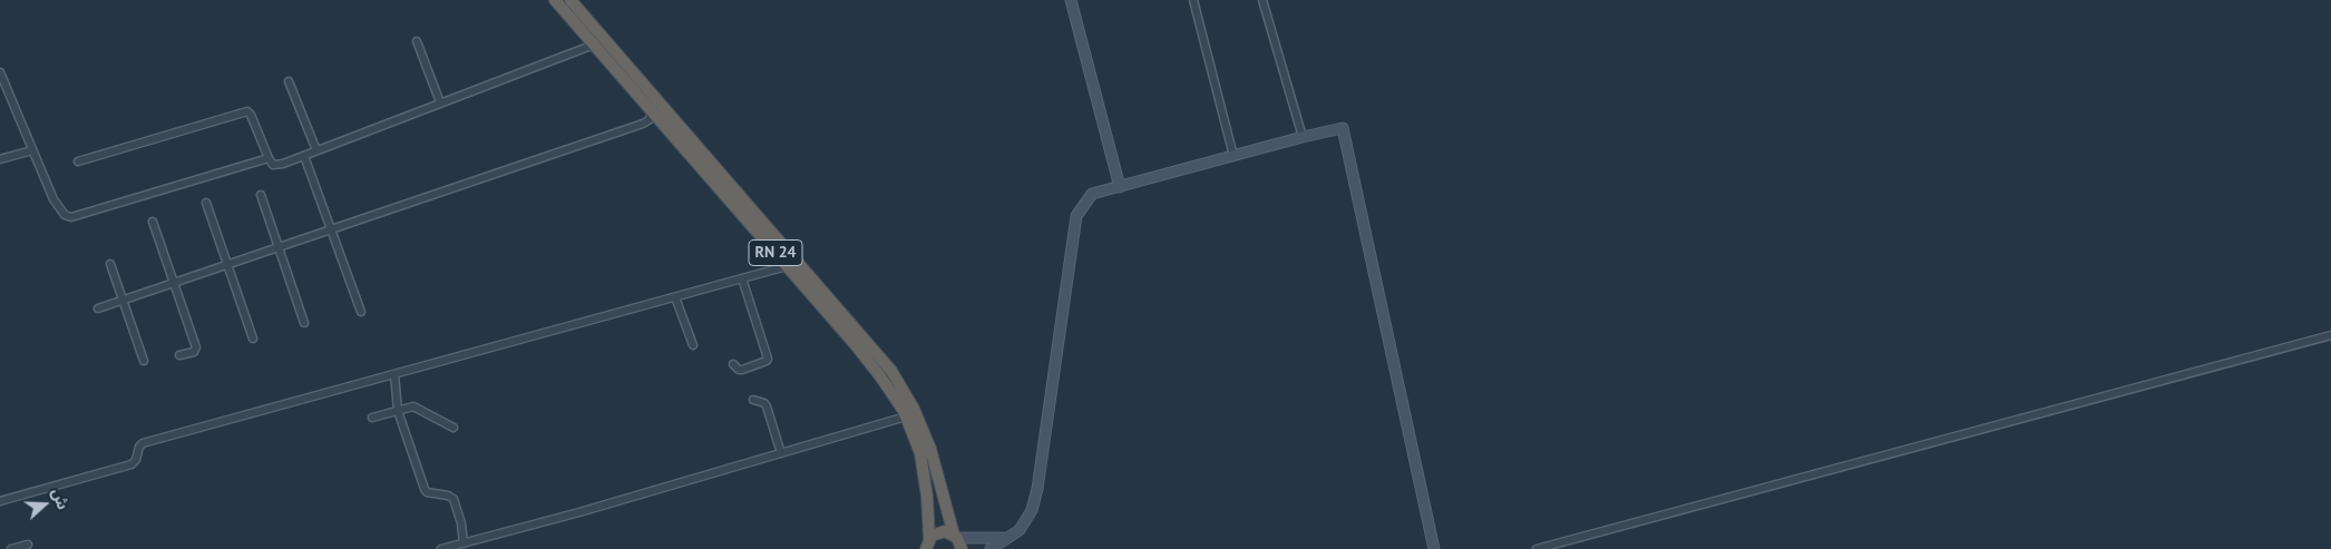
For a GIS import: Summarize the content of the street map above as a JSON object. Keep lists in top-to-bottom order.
{
  "streets": {
    "highway": ["RN 24"]
  },
  "north": "right"
}
